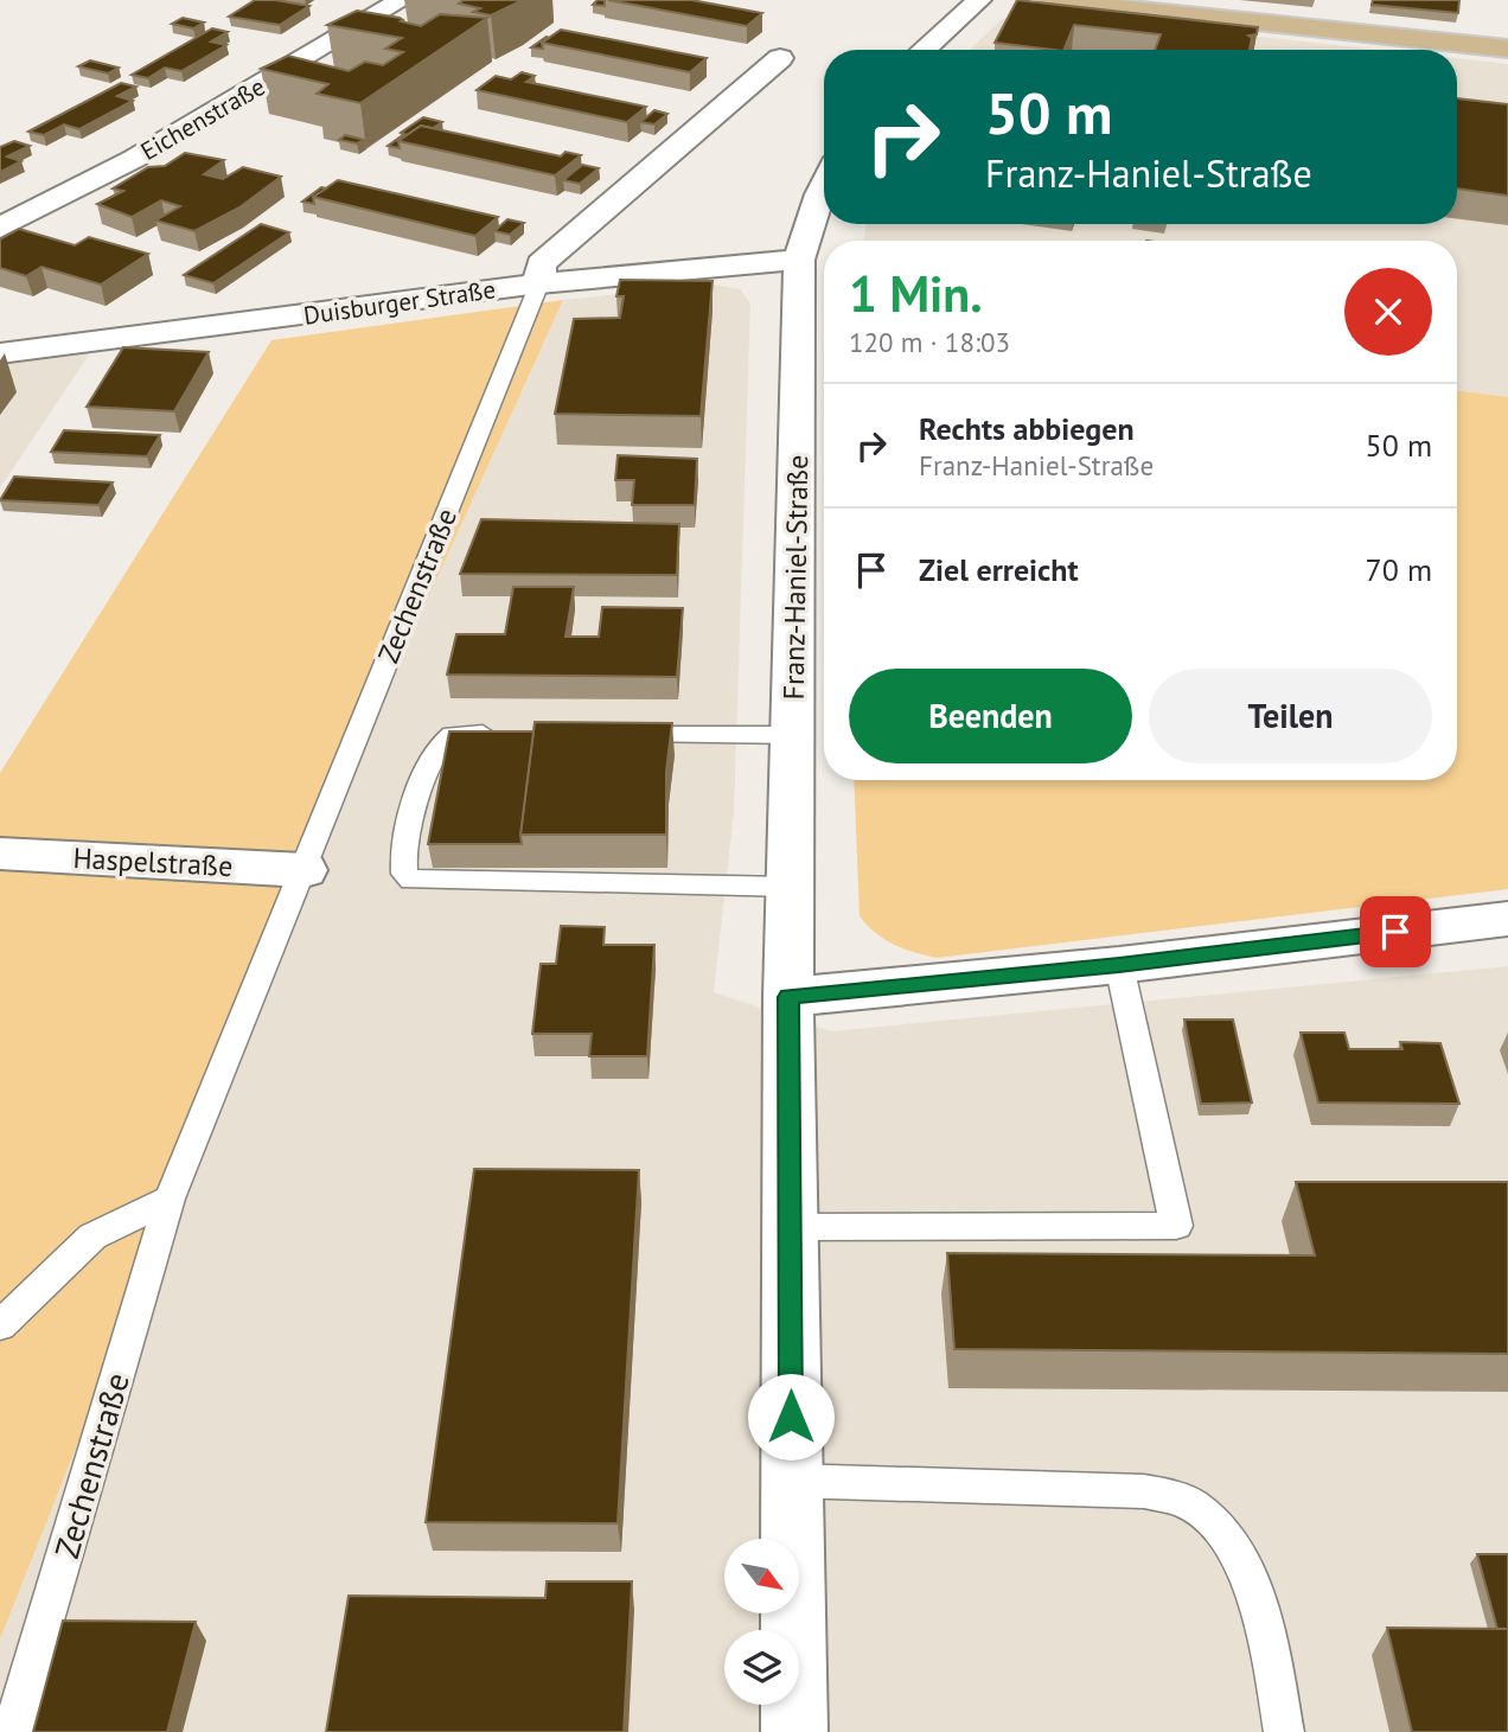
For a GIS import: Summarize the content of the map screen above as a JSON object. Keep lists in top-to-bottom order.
{
  "streets": {
    "street": [
      "Eichenstraße",
      "Duisburger Straße",
      "Franz-Haniel-Straße",
      "Zechenstraße",
      "Haspelstraße"
    ]
  },
  "crossings": [
    ["Duisburger Straße", "Franz-Haniel-Straße"],
    ["Duisburger Straße", "Zechenstraße"],
    ["Zechenstraße", "Haspelstraße"]
  ],
  "north": "bottom right",
  "page": {
    "turn": ["50 m", "Franz-Haniel-Straße"],
    "heading": ["1 Min.", "120 m · 18:03"],
    "list": [
      {
        "name": "Rechts abbiegen",
        "note": "Franz-Haniel-Straße",
        "value": "50 m"
      },
      {
        "name": "Ziel erreicht",
        "value": "70 m"
      }
    ],
    "buttons": ["Beenden", "Teilen"]
  }
}
